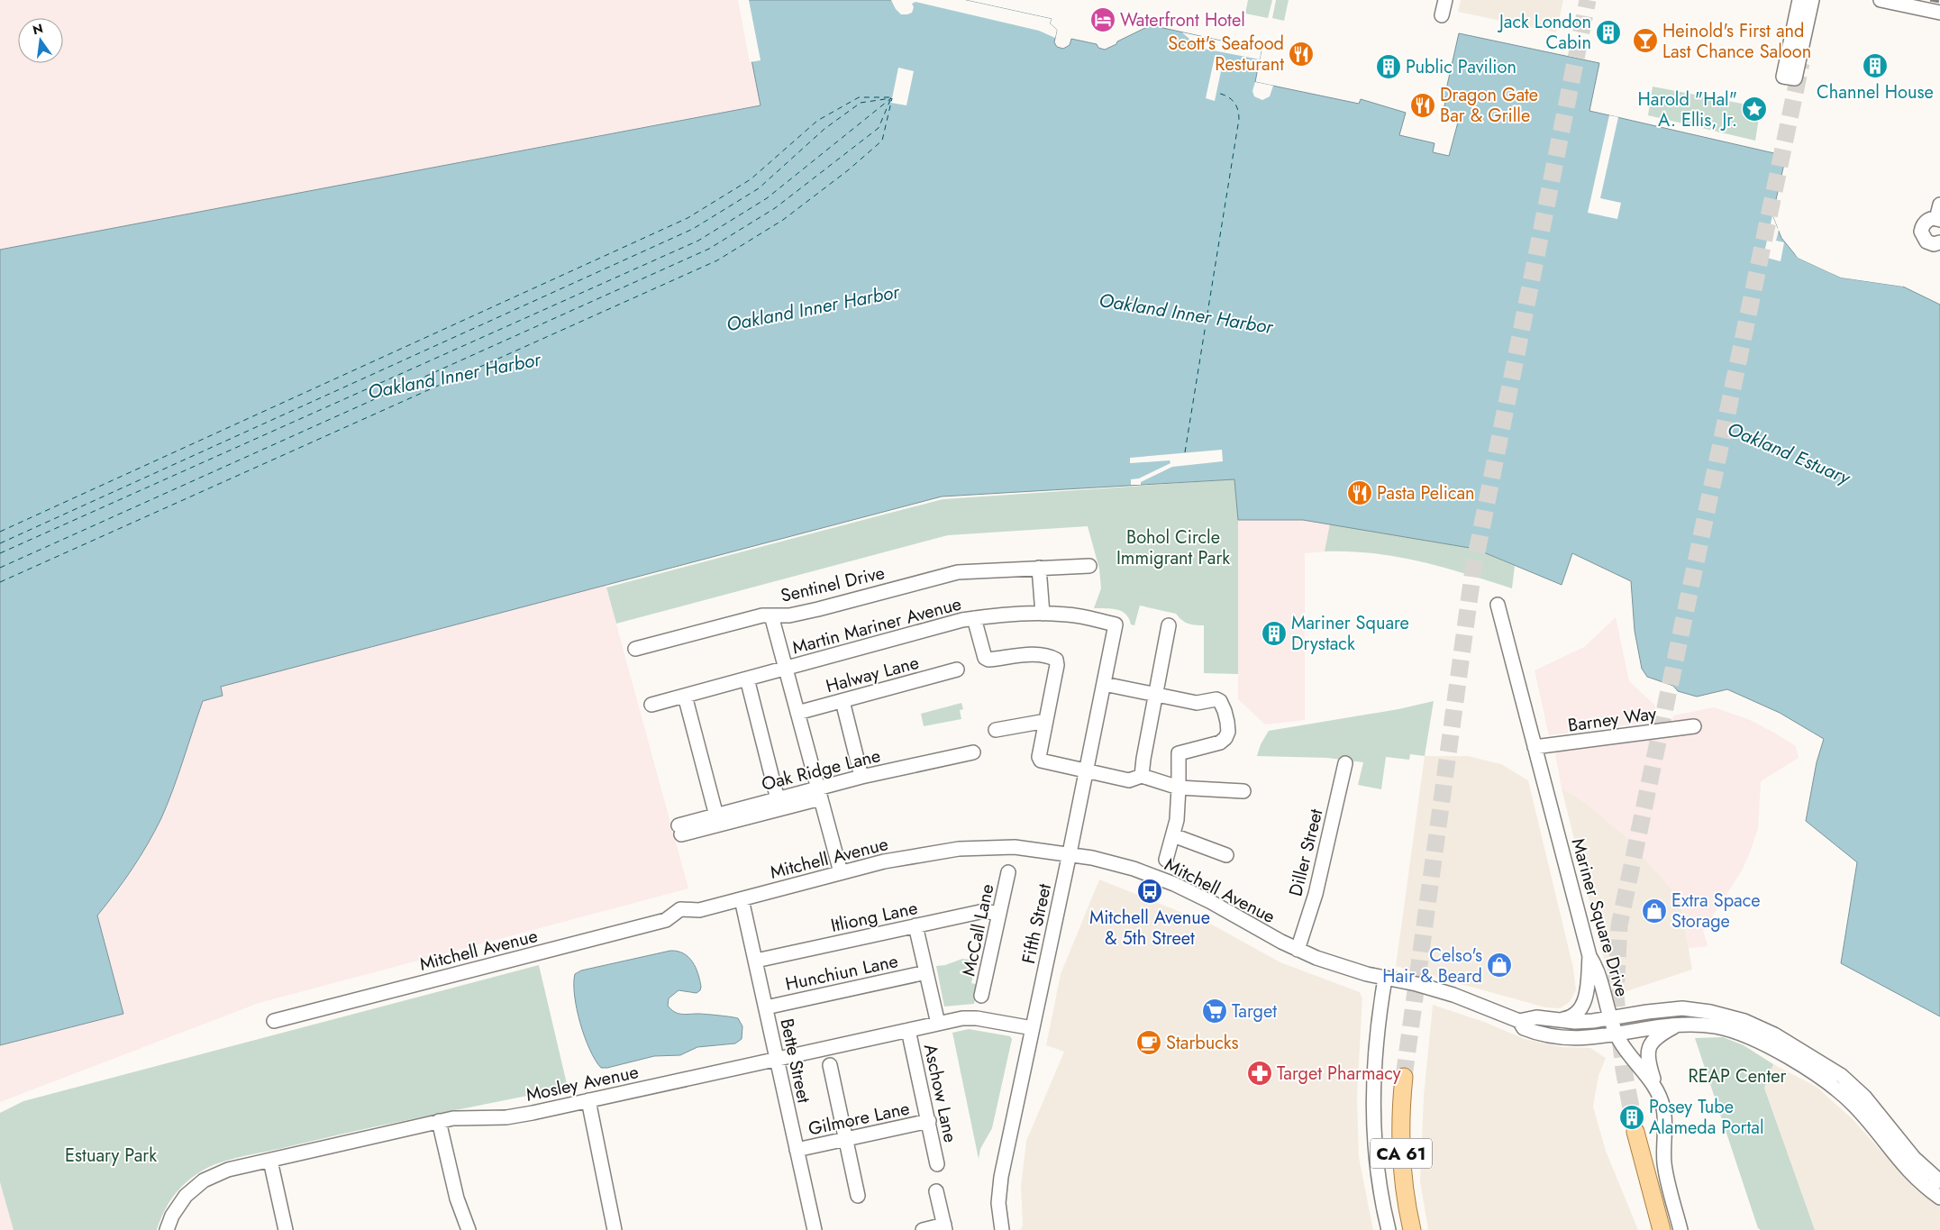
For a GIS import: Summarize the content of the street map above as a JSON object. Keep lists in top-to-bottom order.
{
  "streets": {
    "main road": ["CA 61"],
    "street": [
      "Sentinel Drive",
      "Martin Mariner Avenue",
      "Halway Lane",
      "Barney Way",
      "Oak Ridge Lane",
      "Diller Street",
      "Mitchell Avenue",
      "Itliong Lane",
      "Mariner Square Drive",
      "Fifth Street",
      "McCall Lane",
      "Hunchiun Lane",
      "Bette Street",
      "Mosley Avenue",
      "Aschow Lane",
      "Gilmore Lane"
    ]
  },
  "crossings": [
    ["Martin Mariner Avenue", "Fifth Street"],
    ["Barney Way", "Mariner Square Drive"],
    ["Diller Street", "Mitchell Avenue"],
    ["Mitchell Avenue", "Mariner Square Drive"],
    ["Mitchell Avenue", "Fifth Street"],
    ["Mitchell Avenue", "Bette Street"],
    ["Itliong Lane", "McCall Lane"],
    ["Itliong Lane", "Bette Street"],
    ["Fifth Street", "Mosley Avenue"],
    ["Hunchiun Lane", "Bette Street"],
    ["Bette Street", "Mosley Avenue"],
    ["Bette Street", "Gilmore Lane"],
    ["Mosley Avenue", "Aschow Lane"],
    ["Aschow Lane", "Gilmore Lane"]
  ],
  "water": ["Oakland Inner Harbor", "Oakland Estuary"],
  "parks": ["Bohol Circle Immigrant Park", "REAP Center", "Estuary Park"],
  "places": {
    "hotel": ["Waterfront Hotel"],
    "building": [
      "Jack London Cabin",
      "Channel House",
      "Public Pavilion",
      "Mariner Square Drystack",
      "Posey Tube Alameda Portal"
    ],
    "bar": ["Heinold's First and Last Chance Saloon"],
    "restaurant": ["Scott's Seafood Resturant", "Dragon Gate Bar & Grille", "Pasta Pelican"],
    "place": ["Harold \"Hal\" A. Ellis, Jr."],
    "bus stop": ["Mitchell Avenue & 5th Street"],
    "shop": ["Extra Space Storage", "Celso's Hair & Beard"],
    "supermarket": ["Target"],
    "cafe": ["Starbucks"],
    "pharmacy": ["Target Pharmacy"]
  },
  "north": "top"
}
